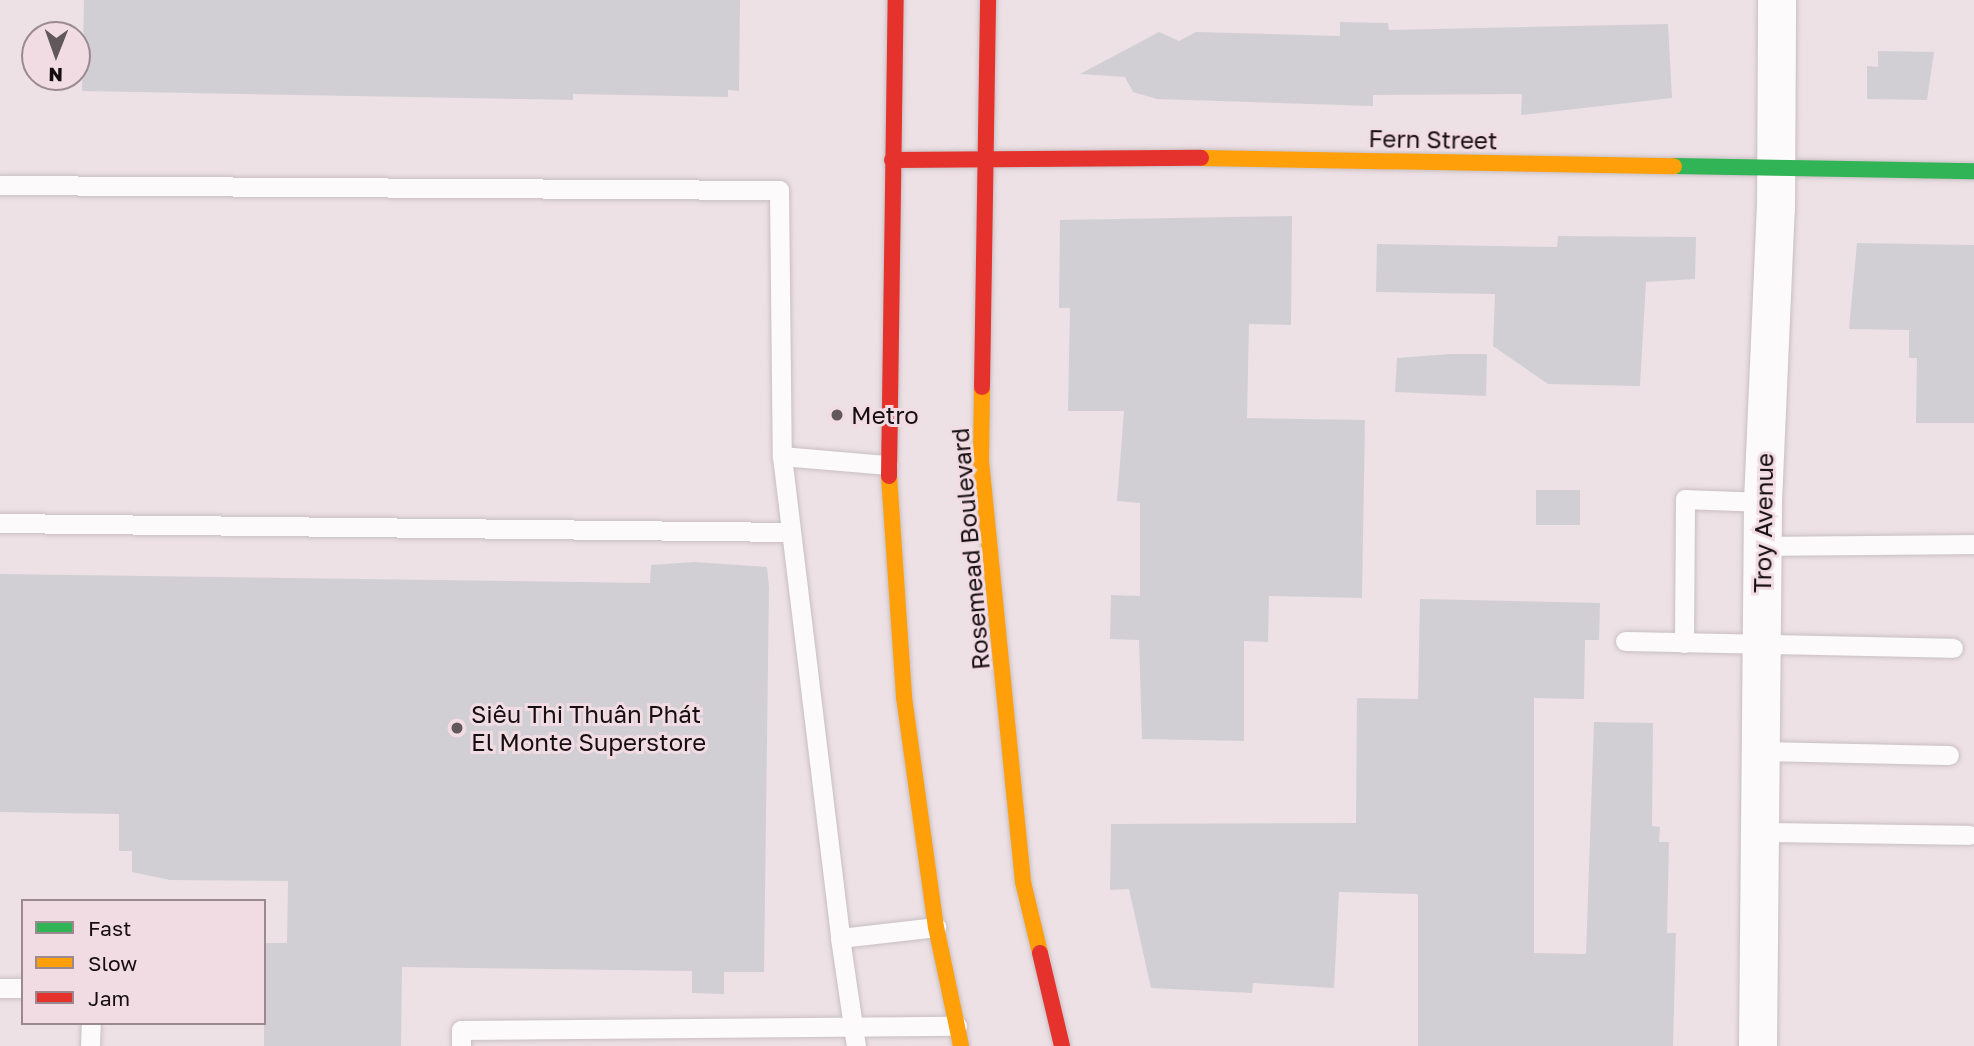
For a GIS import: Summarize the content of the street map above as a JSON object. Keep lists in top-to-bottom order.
{
  "streets": {
    "main road": ["Fern Street", "Rosemead Boulevard"],
    "street": ["Troy Avenue"]
  },
  "crossings": [
    ["Fern Street", "Troy Avenue"],
    ["Fern Street", "Rosemead Boulevard"]
  ],
  "places": ["Metro", "Siêu Thi Thuân Phát El Monte Superstore"],
  "legend": ["Fast", "Slow", "Jam"],
  "north": "bottom"
}
